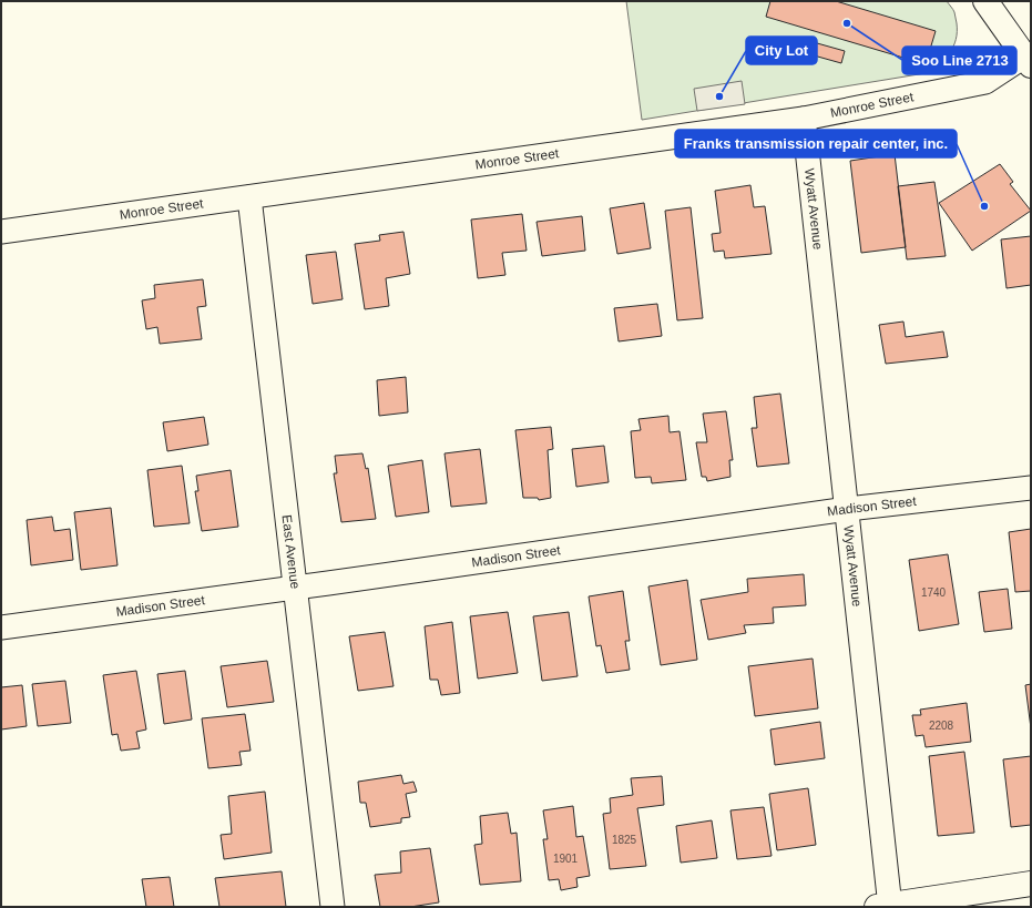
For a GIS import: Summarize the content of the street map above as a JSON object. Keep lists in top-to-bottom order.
{
  "streets": {
    "street": [
      "Monroe Street",
      "Wyatt Avenue",
      "Madison Street",
      "East Avenue"
    ]
  },
  "crossings": [
    ["Monroe Street", "Wyatt Avenue"],
    ["Monroe Street", "East Avenue"],
    ["Wyatt Avenue", "Madison Street"],
    ["Madison Street", "East Avenue"]
  ],
  "places": ["Soo Line 2713", "City Lot", "Franks transmission repair center, inc."],
  "house_numbers": [
    "1740",
    "2208",
    "1825",
    "1901"
  ]
}
